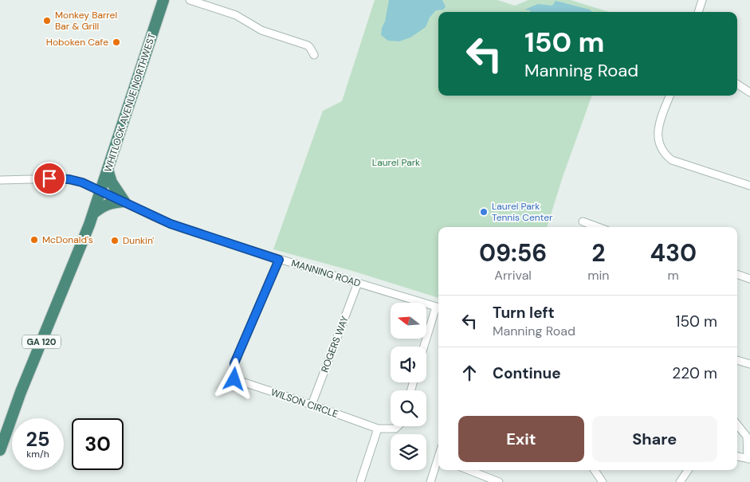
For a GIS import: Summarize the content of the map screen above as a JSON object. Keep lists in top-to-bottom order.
{
  "streets": {
    "highway": ["WHITLOCK AVENUE NORTHWEST", "GA 120"],
    "street": ["MANNING ROAD", "ROGERS WAY", "WILSON CIRCLE"]
  },
  "crossings": [
    ["WHITLOCK AVENUE NORTHWEST", "MANNING ROAD"],
    ["MANNING ROAD", "ROGERS WAY"],
    ["MANNING ROAD", "WILSON CIRCLE"],
    ["ROGERS WAY", "WILSON CIRCLE"]
  ],
  "parks": ["Laurel Park"],
  "places": [
    "Monkey Barrel Bar & Grill",
    "Hoboken Cafe",
    "Laurel Park Tennis Center",
    "McDonald's",
    "Dunkin'"
  ],
  "north": "left",
  "page": {
    "turn": ["150 m", "Manning Road"],
    "eta": [
      "09:56",
      "Arrival",
      "2",
      "min",
      "430",
      "m"
    ],
    "list": [
      {
        "name": "Turn left",
        "note": "Manning Road",
        "value": "150 m"
      },
      {
        "name": "Continue",
        "value": "220 m"
      }
    ],
    "buttons": ["Exit", "Share"],
    "speed": "25 km/h",
    "limit": "30"
  }
}
